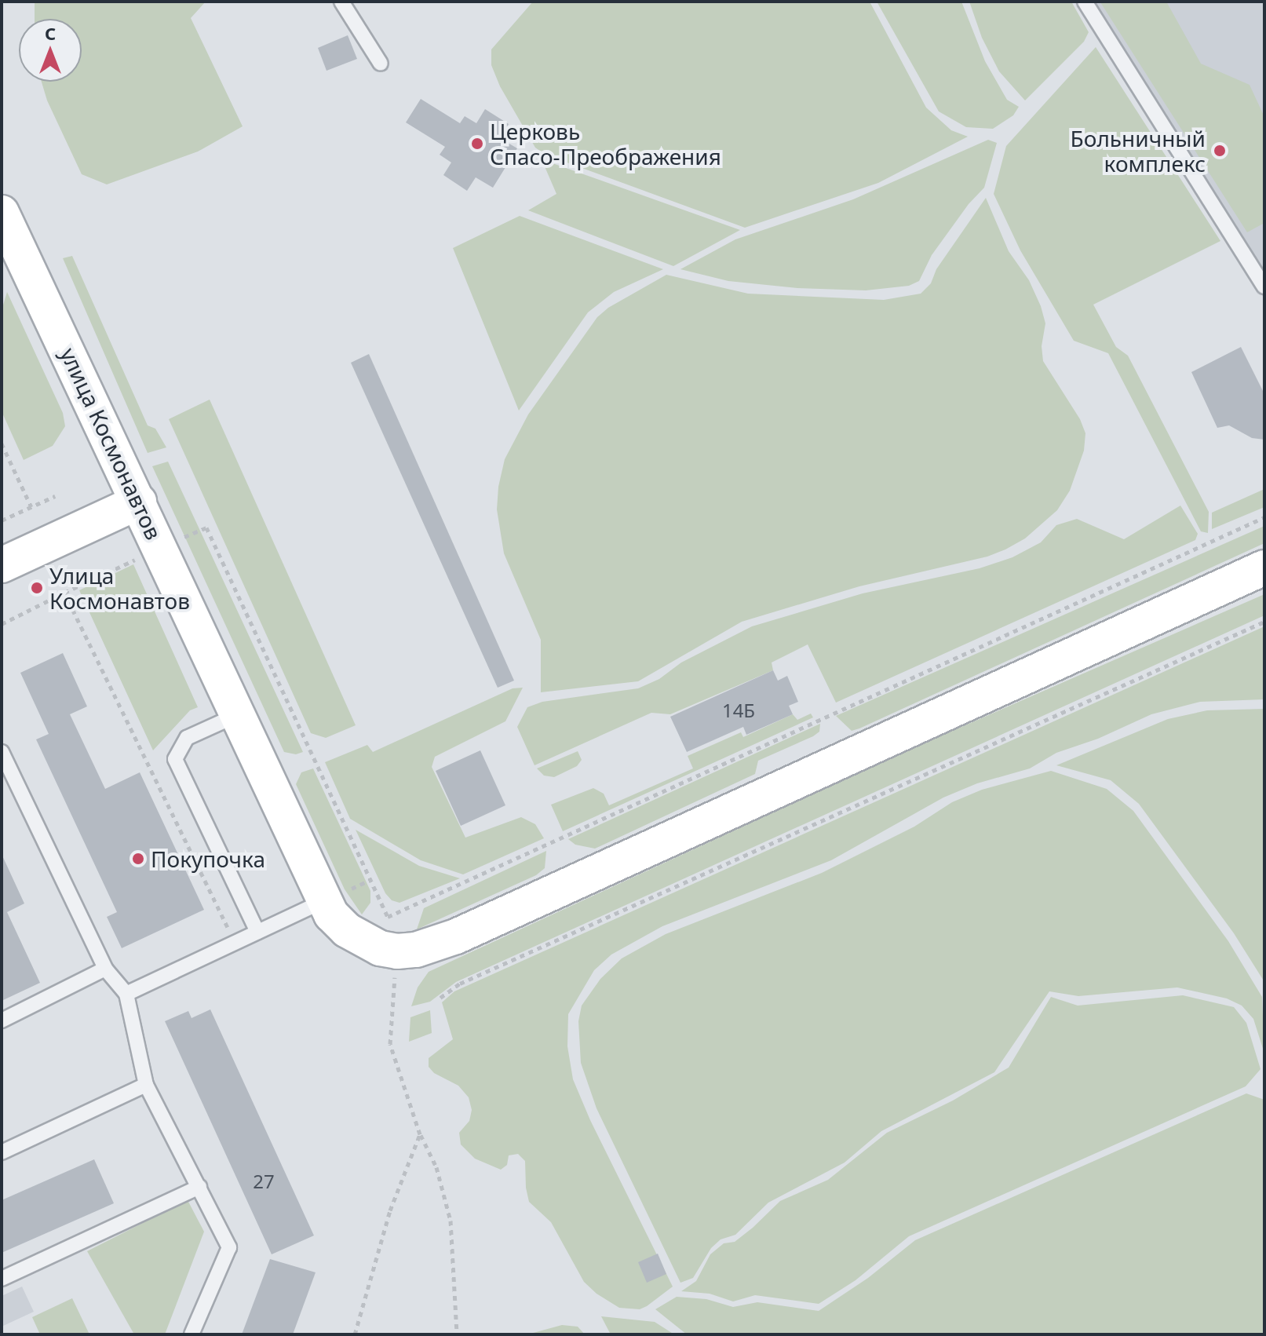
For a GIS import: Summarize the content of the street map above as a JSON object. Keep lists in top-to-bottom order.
{
  "streets": {
    "main road": ["улица Космонавтов"]
  },
  "places": [
    "Церковь Спасо-Преображения",
    "Больничный комплекс",
    "Улица Космонавтов",
    "Покупочка"
  ],
  "house_numbers": ["14Б", "27"],
  "north": "top"
}
